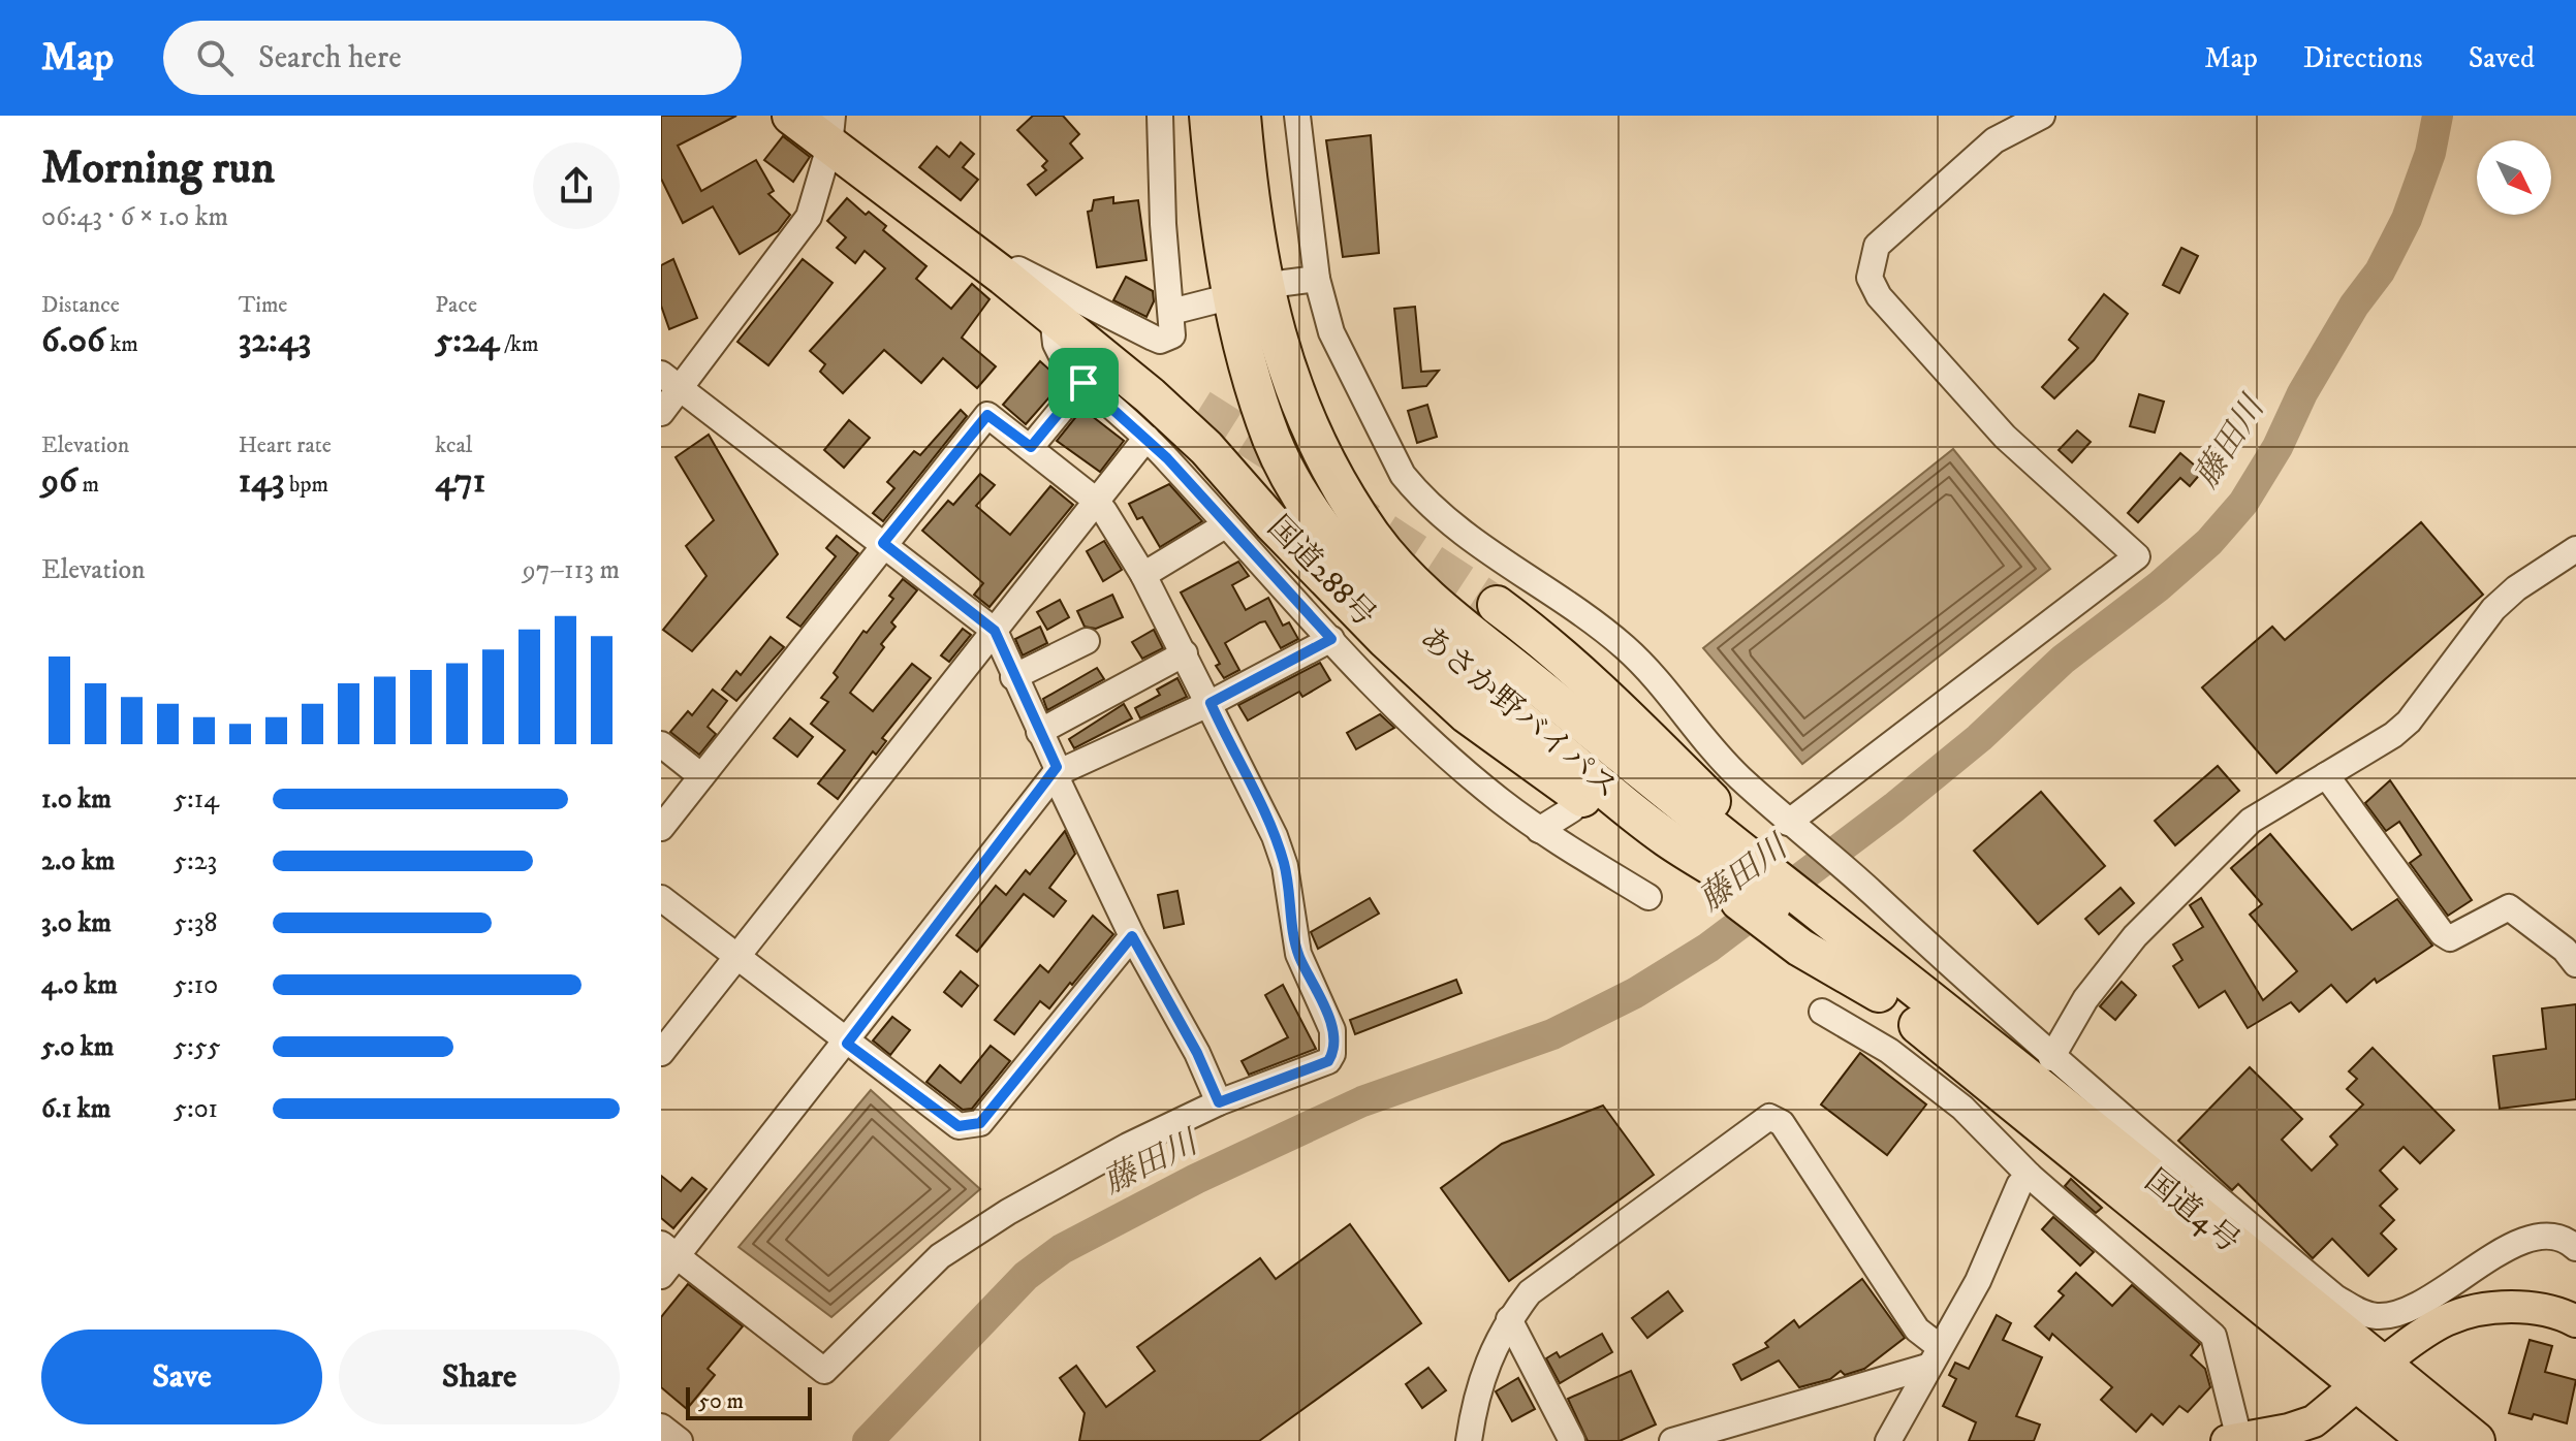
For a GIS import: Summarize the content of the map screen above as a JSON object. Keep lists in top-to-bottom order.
{
  "streets": {
    "highway": ["国道288号", "あさか野バイパス", "国道4号"]
  },
  "crossings": [
    ["国道288号", "あさか野バイパス"],
    ["国道288号", "国道4号"]
  ],
  "water": ["藤田川"],
  "scale_bar": "50 m",
  "north": "bottom right",
  "page": {
    "header": "Map",
    "search": "Search here",
    "nav": ["Map", "Directions", "Saved"],
    "heading": ["Morning run", "06:43 · 6 × 1.0 km"],
    "stats": [
      ["Distance", "6.06 km"],
      ["Time", "32:43"],
      ["Pace", "5:24 /km"],
      ["Elevation", "96 m"],
      ["Heart rate", "143 bpm"],
      ["kcal", "471"]
    ],
    "chart": ["Elevation", "97–113 m"],
    "list": [
      {
        "name": "1.0 km",
        "note": "5:14"
      },
      {
        "name": "2.0 km",
        "note": "5:23"
      },
      {
        "name": "3.0 km",
        "note": "5:38"
      },
      {
        "name": "4.0 km",
        "note": "5:10"
      },
      {
        "name": "5.0 km",
        "note": "5:55"
      },
      {
        "name": "6.1 km",
        "note": "5:01"
      }
    ],
    "buttons": ["Save", "Share"],
    "scale": "50 m"
  }
}
